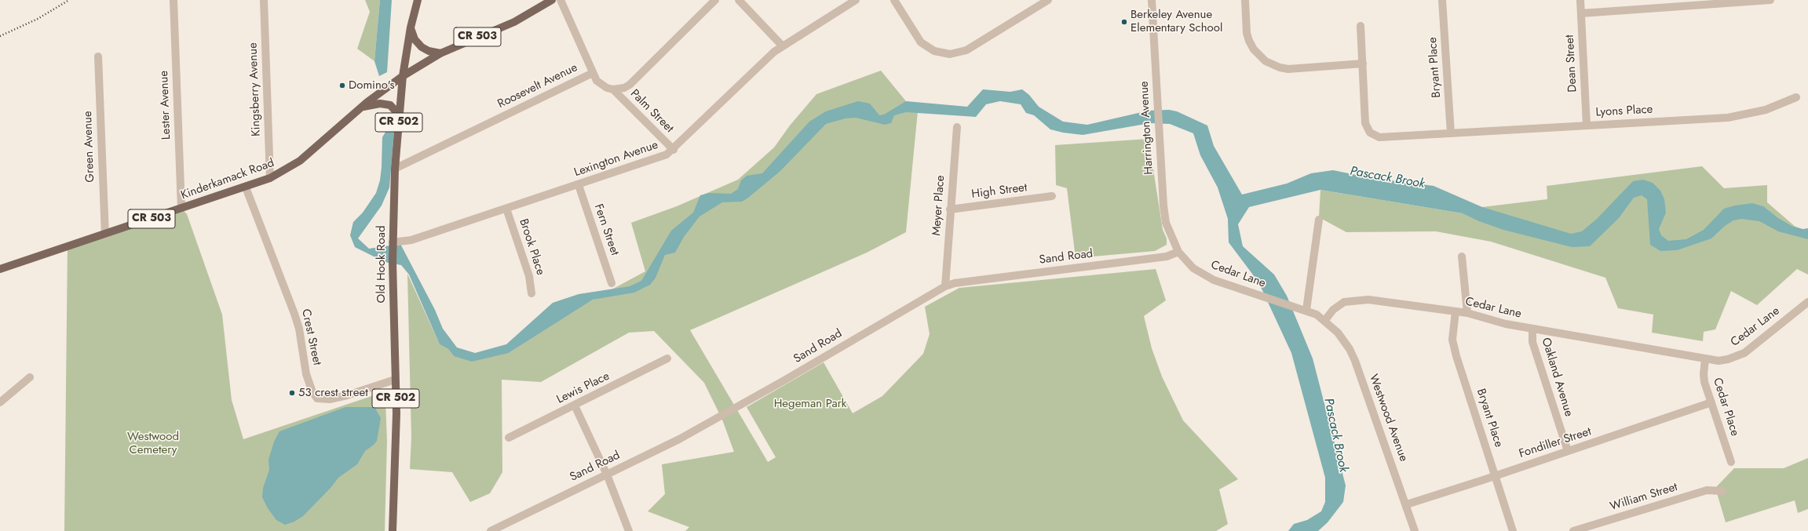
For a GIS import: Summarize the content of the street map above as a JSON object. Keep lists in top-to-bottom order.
{
  "streets": {
    "main road": [
      "CR 503",
      "CR 502",
      "Kinderkamack Road",
      "Old Hook Road"
    ],
    "street": [
      "Dean Street",
      "Bryant Place",
      "Roosevelt Avenue",
      "Kingsberry Avenue",
      "Lester Avenue",
      "Palm Street",
      "Lyons Place",
      "Harrington Avenue",
      "Green Avenue",
      "Lexington Avenue",
      "High Street",
      "Meyer Place",
      "Fern Street",
      "Brook Place",
      "Sand Road",
      "Cedar Lane",
      "Crest Street",
      "Oakland Avenue",
      "Lewis Place",
      "Cedar Place",
      "Westwood Avenue",
      "Fondiller Street",
      "William Street"
    ]
  },
  "crossings": [
    ["Dean Street", "Lyons Place"],
    ["Bryant Place", "Lyons Place"],
    ["Bryant Place", "Cedar Lane"],
    ["Bryant Place", "Fondiller Street"],
    ["Roosevelt Avenue", "Palm Street"],
    ["Roosevelt Avenue", "Old Hook Road"],
    ["Kingsberry Avenue", "Kinderkamack Road"],
    ["Lester Avenue", "Kinderkamack Road"],
    ["Palm Street", "Lexington Avenue"],
    ["Harrington Avenue", "Sand Road"],
    ["Harrington Avenue", "Cedar Lane"],
    ["Green Avenue", "Kinderkamack Road"],
    ["Lexington Avenue", "Fern Street"],
    ["Lexington Avenue", "Brook Place"],
    ["Lexington Avenue", "Old Hook Road"],
    ["Kinderkamack Road", "Old Hook Road"],
    ["Kinderkamack Road", "Crest Street"],
    ["High Street", "Meyer Place"],
    ["Meyer Place", "Sand Road"],
    ["Sand Road", "Cedar Lane"],
    ["Old Hook Road", "Crest Street"],
    ["Cedar Lane", "Oakland Avenue"],
    ["Cedar Lane", "Cedar Place"],
    ["Cedar Lane", "Westwood Avenue"],
    ["Oakland Avenue", "Fondiller Street"],
    ["Cedar Place", "Fondiller Street"],
    ["Westwood Avenue", "Fondiller Street"]
  ],
  "water": ["Pascack Brook"],
  "parks": ["Hegeman Park", "Westwood Cemetery"],
  "places": ["Berkeley Avenue Elementary School", "Domino's", "53 crest street"]
}
